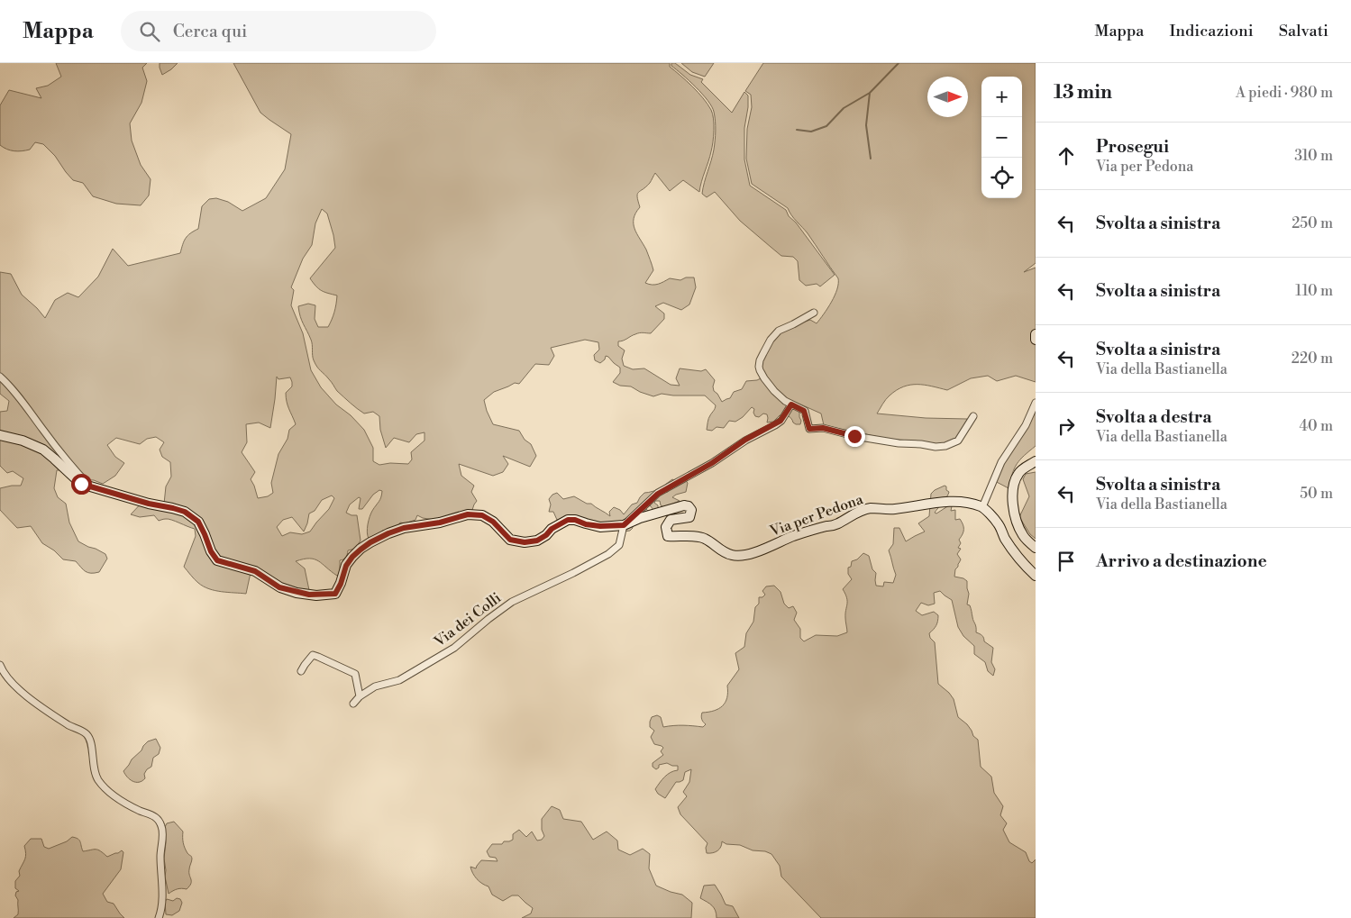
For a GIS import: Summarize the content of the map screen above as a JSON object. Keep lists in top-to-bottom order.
{
  "streets": {
    "street": ["Via per Pedona", "Via dei Colli"]
  },
  "crossings": [
    ["Via per Pedona", "Via dei Colli"]
  ],
  "north": "right",
  "page": {
    "header": "Mappa",
    "search": "Cerca qui",
    "nav": ["Mappa", "Indicazioni", "Salvati"],
    "heading": ["13 min", "A piedi · 980 m"],
    "map_buttons": ["+", "−"],
    "list": [
      ["Prosegui", "Via per Pedona", "310 m"],
      ["Svolta a sinistra", "250 m"],
      ["Svolta a sinistra", "110 m"],
      ["Svolta a sinistra", "Via della Bastianella", "220 m"],
      ["Svolta a destra", "Via della Bastianella", "40 m"],
      ["Svolta a sinistra", "Via della Bastianella", "50 m"],
      "Arrivo a destinazione"
    ]
  }
}
